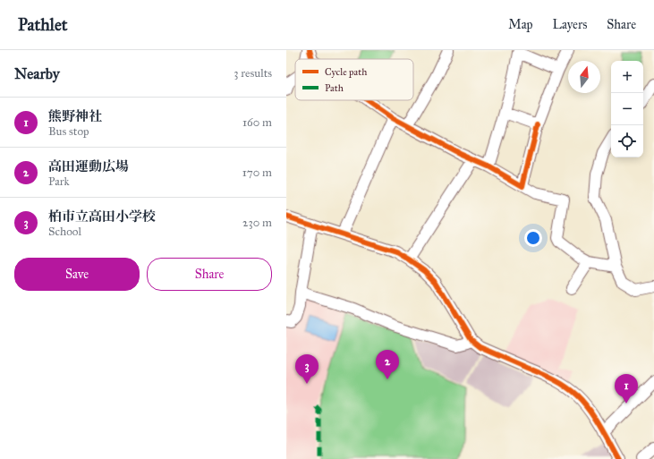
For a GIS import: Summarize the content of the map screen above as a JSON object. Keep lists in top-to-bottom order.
{
  "legend": ["Cycle path", "Path"],
  "north": "top",
  "page": {
    "header": "Pathlet",
    "nav": ["Map", "Layers", "Share"],
    "heading": ["Nearby", "3 results"],
    "map_buttons": ["+", "−"],
    "list": [
      {
        "mark": "1",
        "name": "熊野神社",
        "note": "Bus stop",
        "value": "160 m"
      },
      {
        "mark": "2",
        "name": "高田運動広場",
        "note": "Park",
        "value": "170 m"
      },
      {
        "mark": "3",
        "name": "柏市立高田小学校",
        "note": "School",
        "value": "230 m"
      }
    ],
    "buttons": ["Save", "Share"],
    "pins": ["2", "3", "1"]
  }
}
